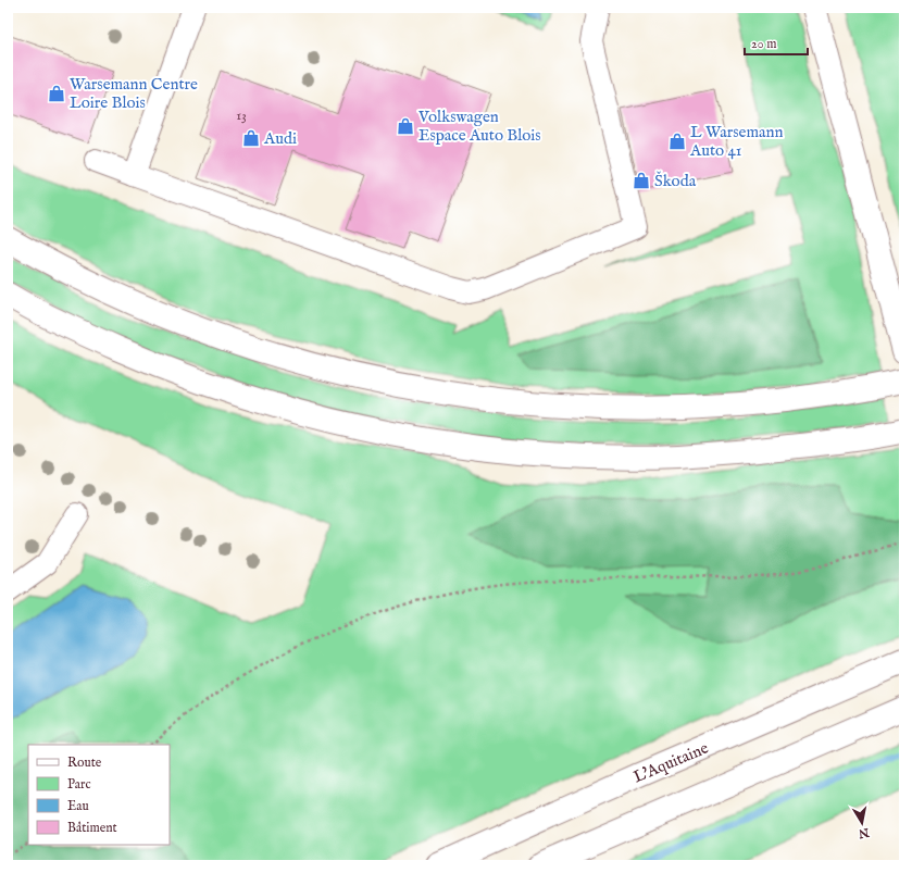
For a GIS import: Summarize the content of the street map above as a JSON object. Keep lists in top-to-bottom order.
{
  "streets": {
    "main road": ["L'Aquitaine"]
  },
  "places": {
    "shop": [
      "Warsemann Centre Loire Blois",
      "Volkswagen Espace Auto Blois",
      "Audi",
      "L Warsemann Auto 41",
      "Škoda"
    ]
  },
  "house_numbers": ["13"],
  "legend": [
    "Route",
    "Parc",
    "Eau",
    "Bâtiment"
  ],
  "scale_bar": "20 m",
  "north": "bottom"
}
